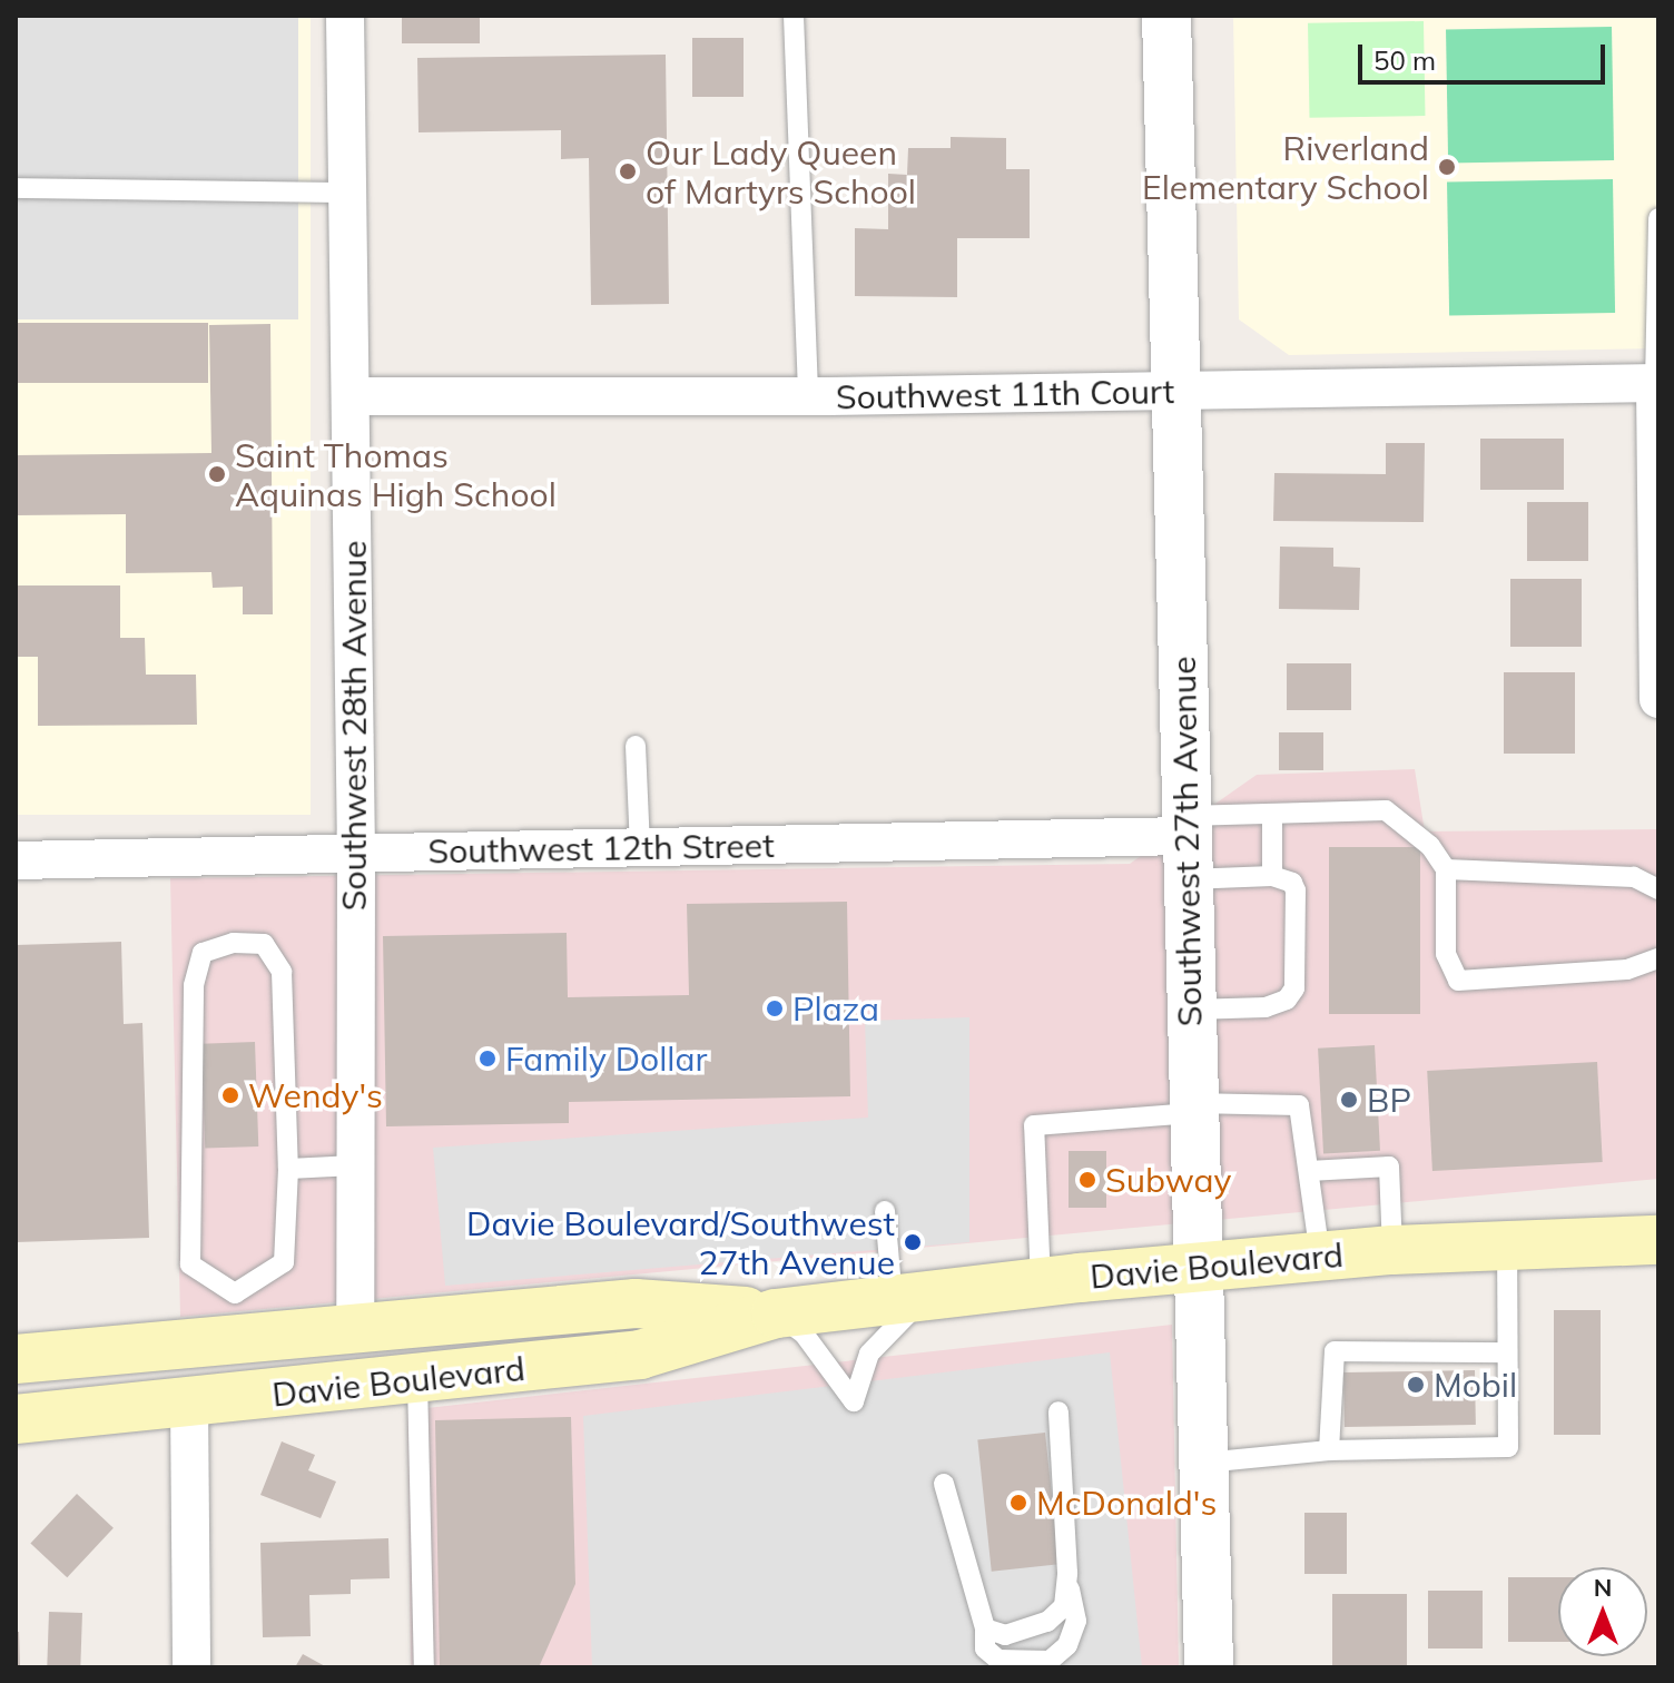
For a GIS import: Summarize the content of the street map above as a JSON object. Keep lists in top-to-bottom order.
{
  "streets": {
    "main road": ["Davie Boulevard"],
    "street": [
      "Southwest 11th Court",
      "Southwest 28th Avenue",
      "Southwest 27th Avenue",
      "Southwest 12th Street"
    ]
  },
  "crossings": [
    ["Southwest 11th Court", "Southwest 28th Avenue"],
    ["Southwest 11th Court", "Southwest 27th Avenue"],
    ["Southwest 28th Avenue", "Southwest 12th Street"],
    ["Southwest 28th Avenue", "Davie Boulevard"],
    ["Southwest 27th Avenue", "Southwest 12th Street"],
    ["Southwest 27th Avenue", "Davie Boulevard"]
  ],
  "places": [
    "Riverland Elementary School",
    "Our Lady Queen of Martyrs School",
    "Saint Thomas Aquinas High School",
    "Plaza",
    "Family Dollar",
    "Wendy's",
    "BP",
    "Subway",
    "Davie Boulevard/Southwest 27th Avenue",
    "Mobil",
    "McDonald's"
  ],
  "scale_bar": "50 m",
  "north": "top"
}
